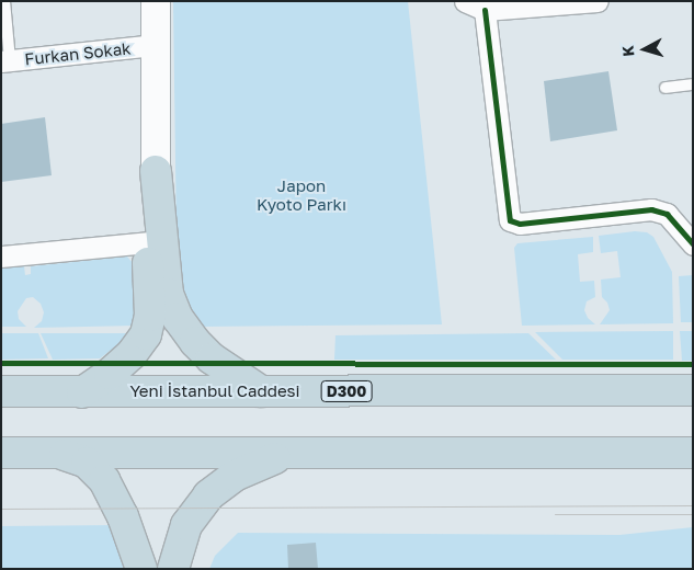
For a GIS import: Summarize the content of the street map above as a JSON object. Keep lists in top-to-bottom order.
{
  "streets": {
    "highway": ["Yeni İstanbul Caddesi", "D300"],
    "street": ["Furkan Sokak"]
  },
  "parks": ["Japon Kyoto Parkı"],
  "north": "left"
}
